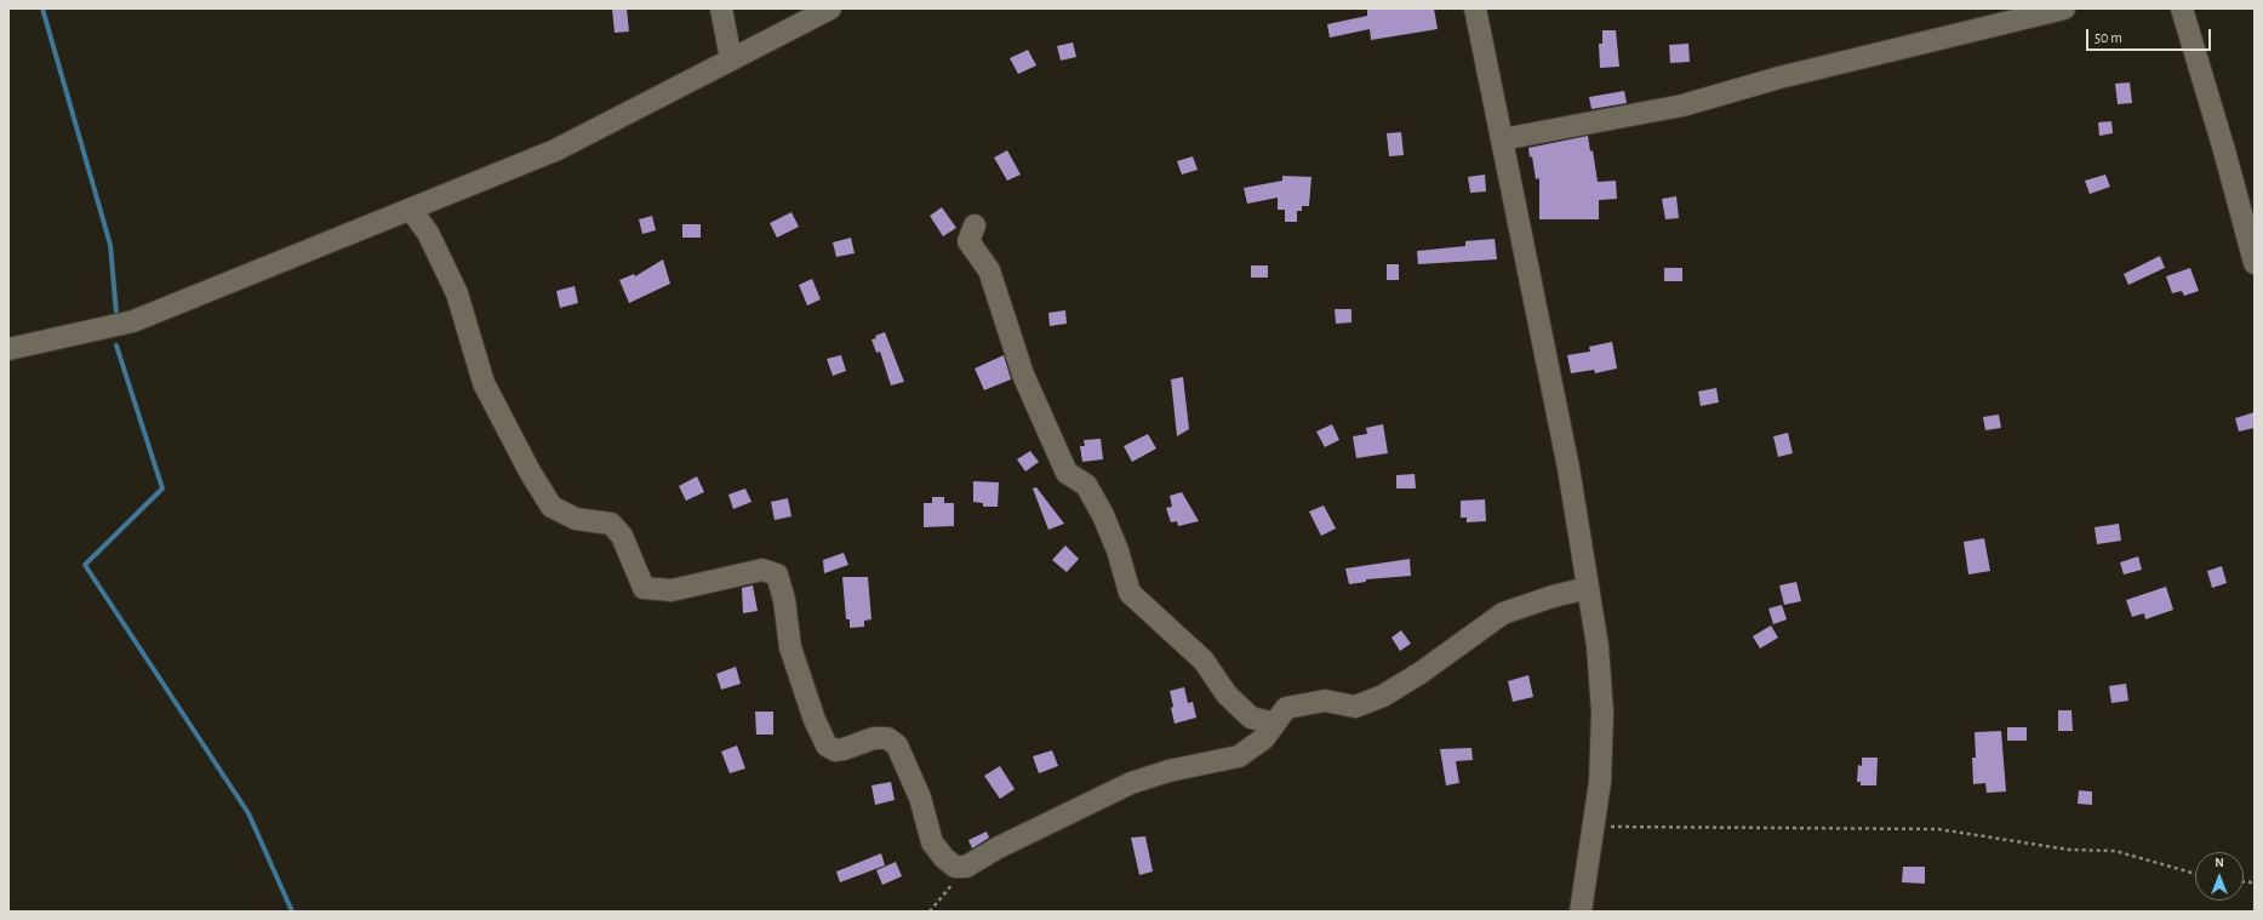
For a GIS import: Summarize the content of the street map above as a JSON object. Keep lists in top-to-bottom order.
{
  "scale_bar": "50 m",
  "north": "top"
}
